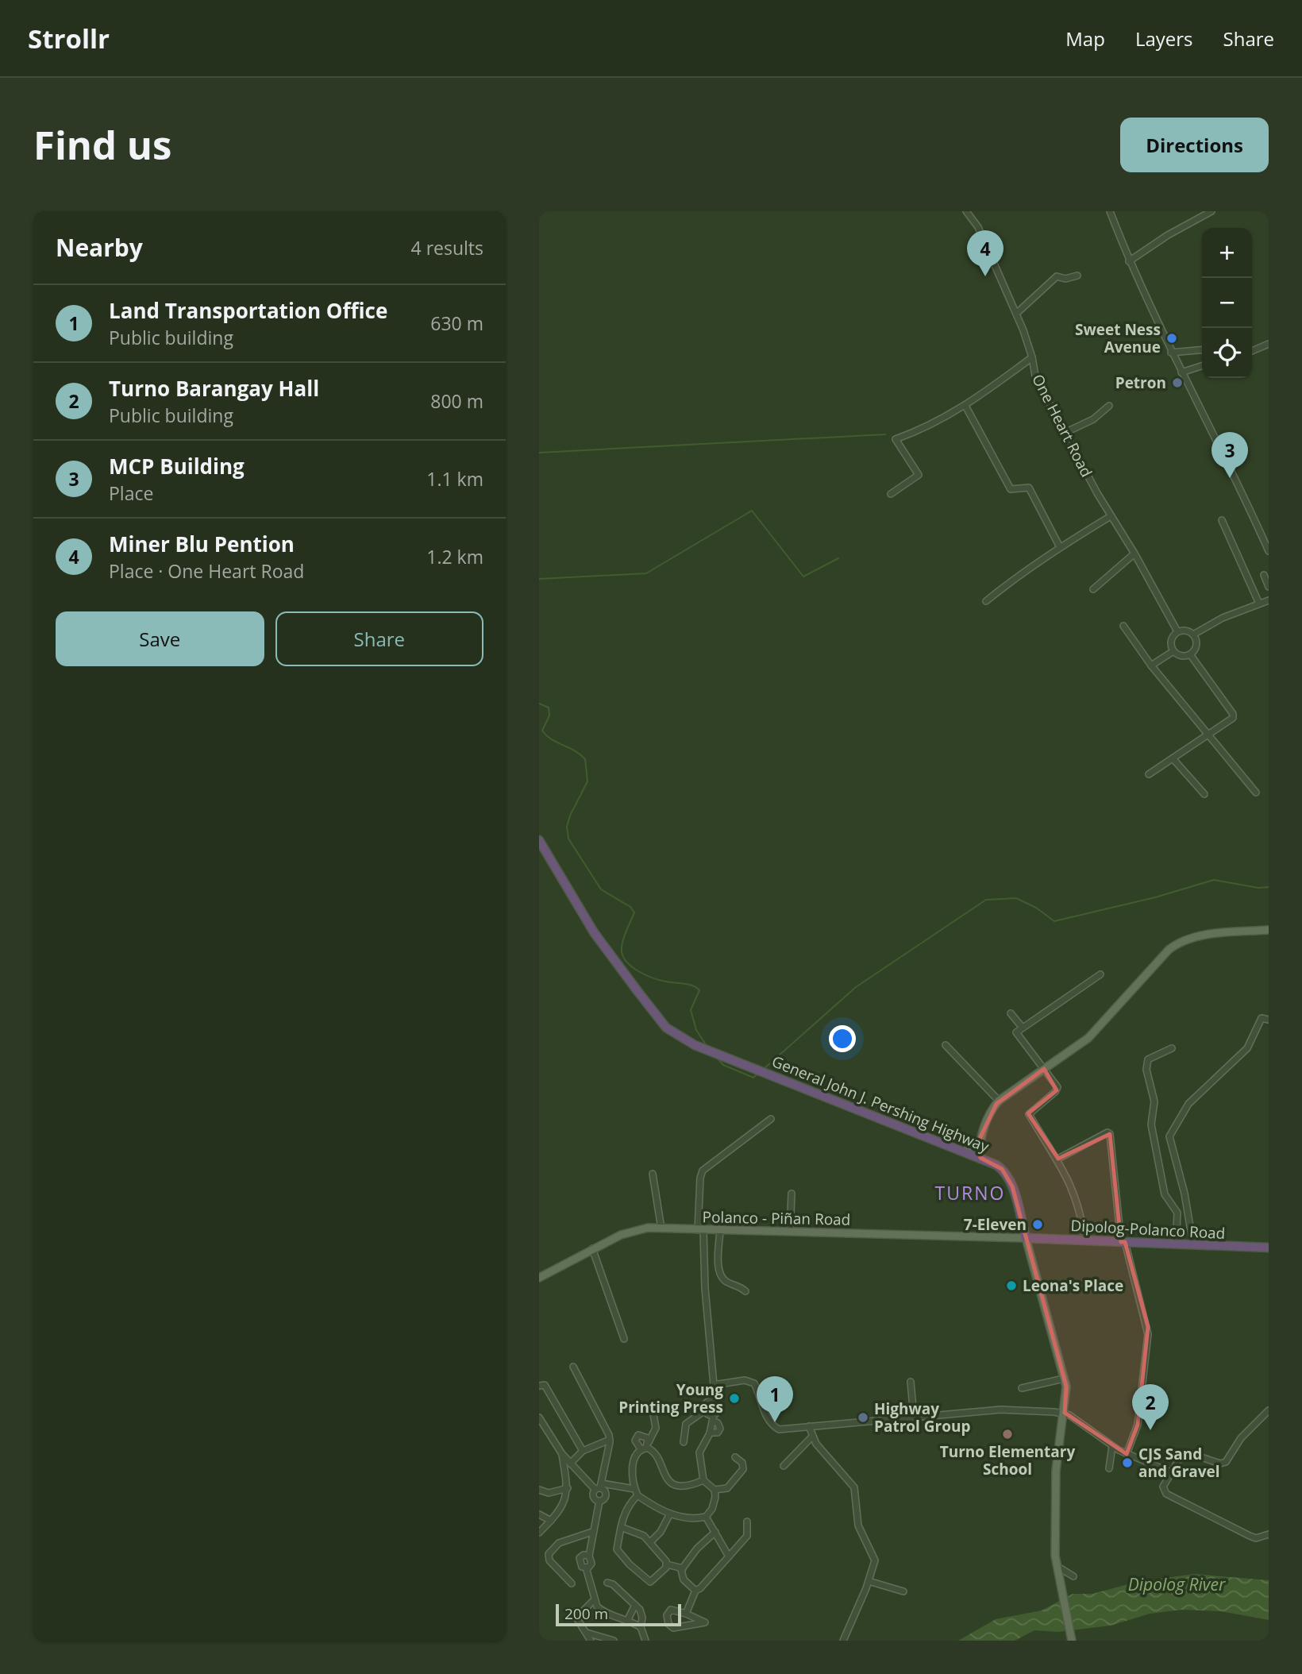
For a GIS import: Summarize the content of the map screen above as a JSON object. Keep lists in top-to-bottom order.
{
  "streets": {
    "highway": ["General John J. Pershing Highway", "Dipolog-Polanco Road"],
    "main road": ["Polanco - Piñan Road"],
    "street": ["One Heart Road"]
  },
  "crossings": [
    ["General John J. Pershing Highway", "Polanco - Piñan Road"],
    ["General John J. Pershing Highway", "Dipolog-Polanco Road"],
    ["Polanco - Piñan Road", "Dipolog-Polanco Road"]
  ],
  "districts": ["TURNO"],
  "water": ["Dipolog River"],
  "places": [
    "Sweet Ness Avenue",
    "Petron",
    "7-Eleven",
    "Leona's Place",
    "Young Printing Press",
    "Highway Patrol Group",
    "Turno Elementary School",
    "CJS Sand and Gravel"
  ],
  "scale_bar": "200 m",
  "page": {
    "header": "Strollr",
    "nav": ["Map", "Layers", "Share"],
    "buttons": [
      "Directions",
      ["Save", "Share"]
    ],
    "title": "Find us",
    "heading": ["Nearby", "4 results"],
    "map_buttons": ["+", "−"],
    "pins": [
      "4",
      "3",
      "1",
      "2"
    ],
    "list": [
      {
        "mark": "1",
        "name": "Land Transportation Office",
        "note": "Public building",
        "value": "630 m"
      },
      {
        "mark": "2",
        "name": "Turno Barangay Hall",
        "note": "Public building",
        "value": "800 m"
      },
      {
        "mark": "3",
        "name": "MCP Building",
        "note": "Place",
        "value": "1.1 km"
      },
      {
        "mark": "4",
        "name": "Miner Blu Pention",
        "note": "Place · One Heart Road",
        "value": "1.2 km"
      }
    ],
    "scale": "200 m"
  }
}
